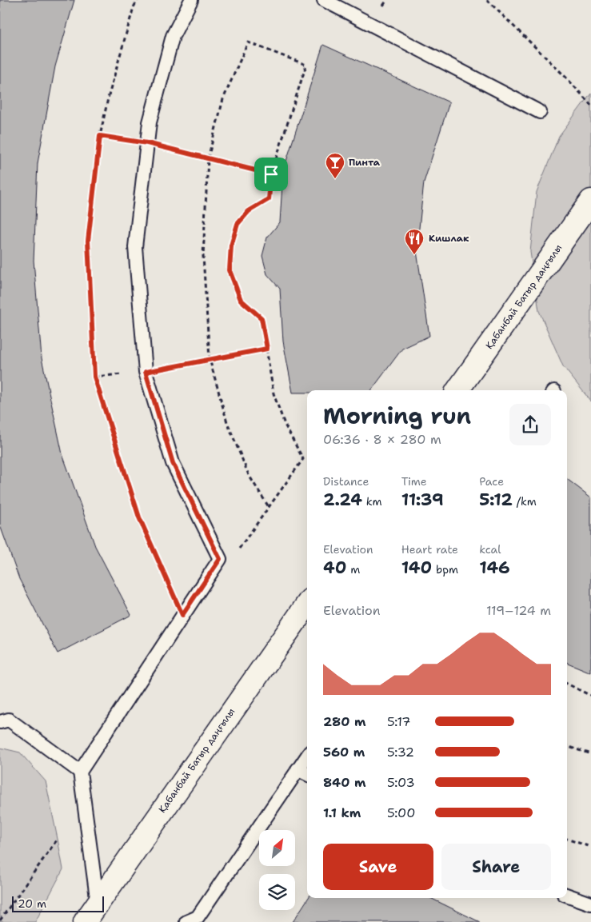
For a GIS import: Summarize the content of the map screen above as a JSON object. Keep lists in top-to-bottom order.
{
  "streets": {
    "main road": ["Қабанбай Батыр даңғылы"]
  },
  "places": {
    "bar": ["Пинта"],
    "restaurant": ["Кишлак"]
  },
  "scale_bar": "20 m",
  "north": "top right",
  "page": {
    "heading": ["Morning run", "06:36 · 8 × 280 m"],
    "stats": [
      ["Distance", "2.24 km"],
      ["Time", "11:39"],
      ["Pace", "5:12 /km"],
      ["Elevation", "40 m"],
      ["Heart rate", "140 bpm"],
      ["kcal", "146"]
    ],
    "chart": ["Elevation", "119–124 m"],
    "list": [
      {
        "name": "280 m",
        "note": "5:17"
      },
      {
        "name": "560 m",
        "note": "5:32"
      },
      {
        "name": "840 m",
        "note": "5:03"
      },
      {
        "name": "1.1 km",
        "note": "5:00"
      }
    ],
    "buttons": ["Save", "Share"],
    "scale": "20 m"
  }
}
